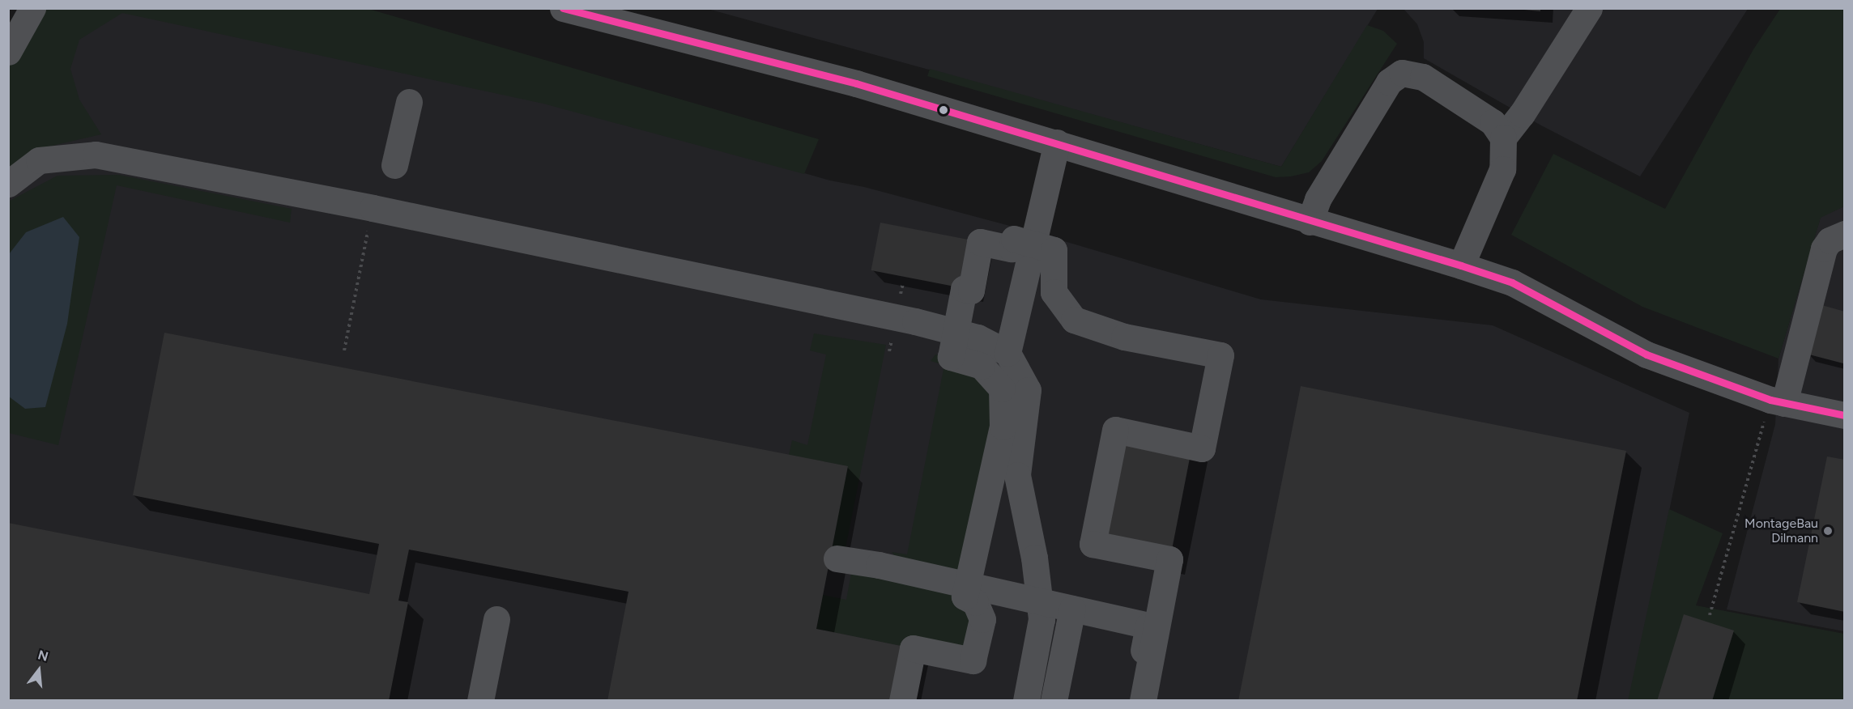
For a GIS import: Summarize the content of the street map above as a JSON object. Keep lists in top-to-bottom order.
{
  "places": ["MontageBau Dilmann"],
  "north": "top"
}
